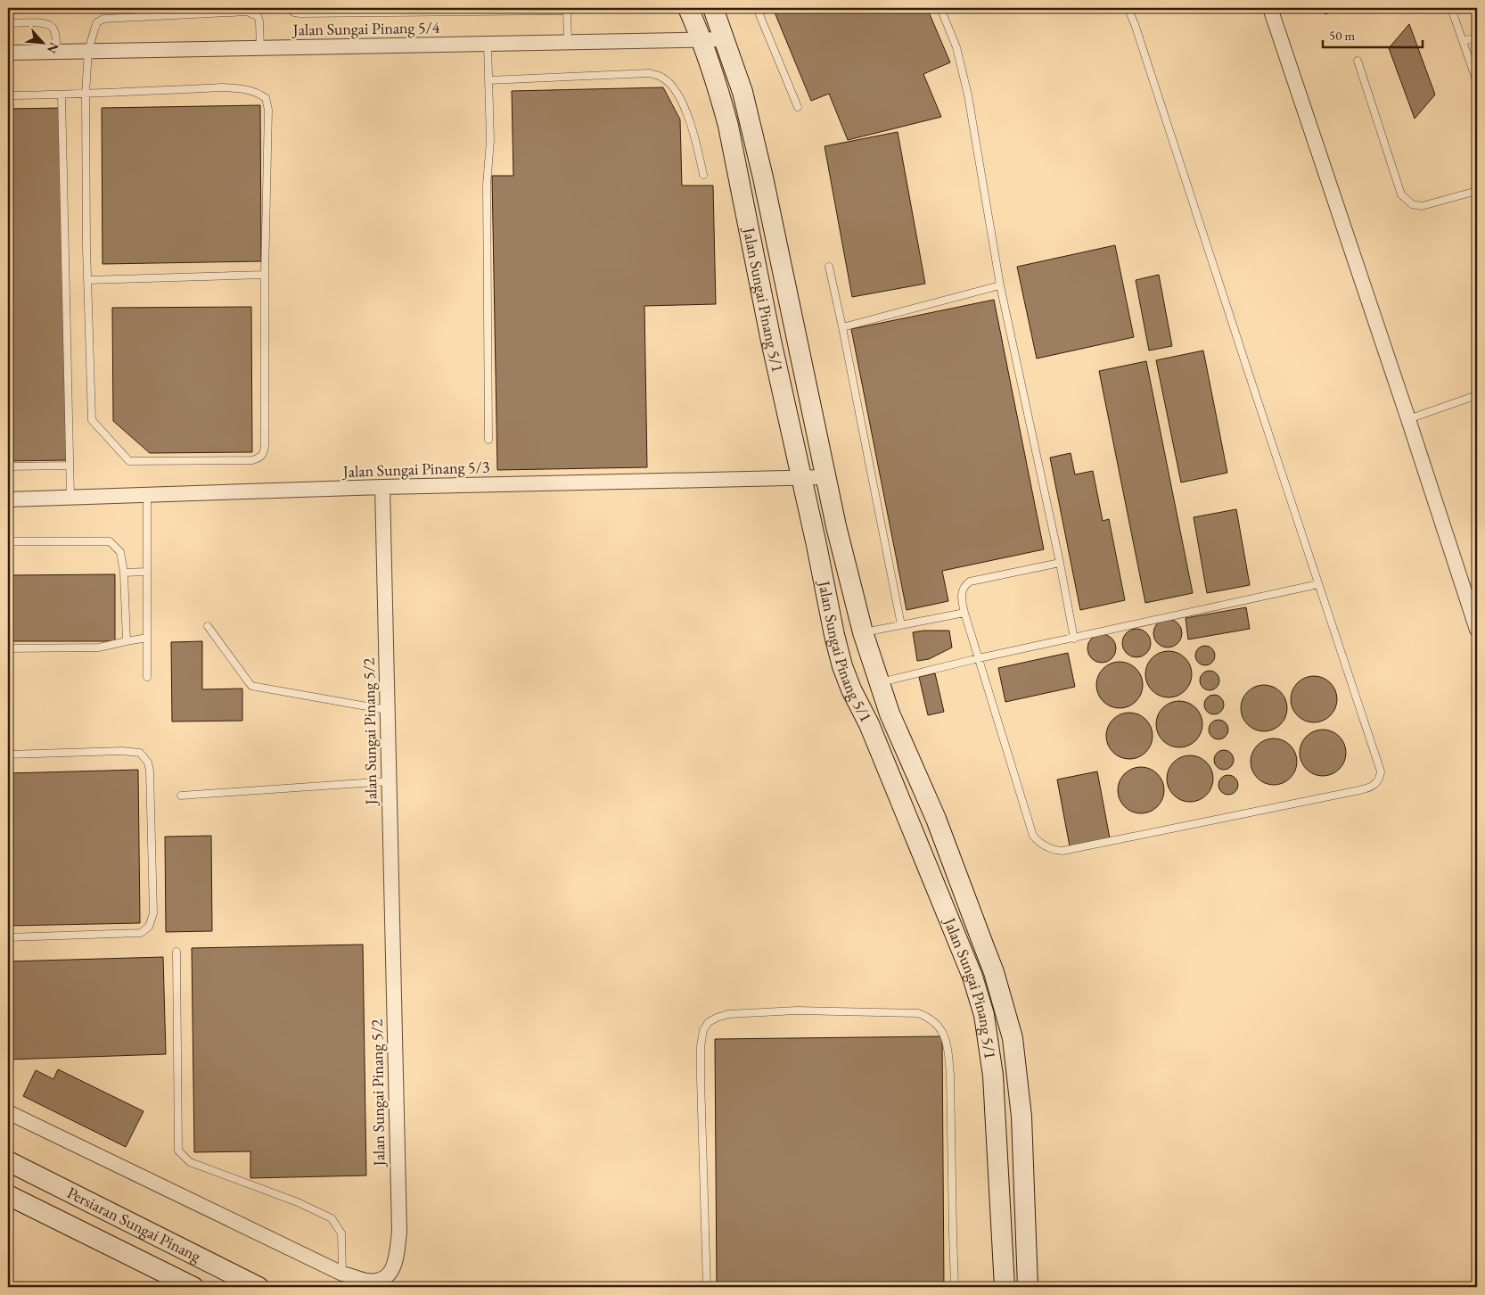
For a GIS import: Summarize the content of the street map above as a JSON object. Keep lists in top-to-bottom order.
{
  "streets": {
    "street": [
      "Jalan Sungai Pinang 5/4",
      "Jalan Sungai Pinang 5/1",
      "Jalan Sungai Pinang 5/3",
      "Jalan Sungai Pinang 5/2",
      "Persiaran Sungai Pinang"
    ]
  },
  "crossings": [
    ["Jalan Sungai Pinang 5/4", "Jalan Sungai Pinang 5/1"],
    ["Jalan Sungai Pinang 5/1", "Jalan Sungai Pinang 5/3"],
    ["Jalan Sungai Pinang 5/3", "Jalan Sungai Pinang 5/2"]
  ],
  "scale_bar": "50 m",
  "north": "bottom right"
}
